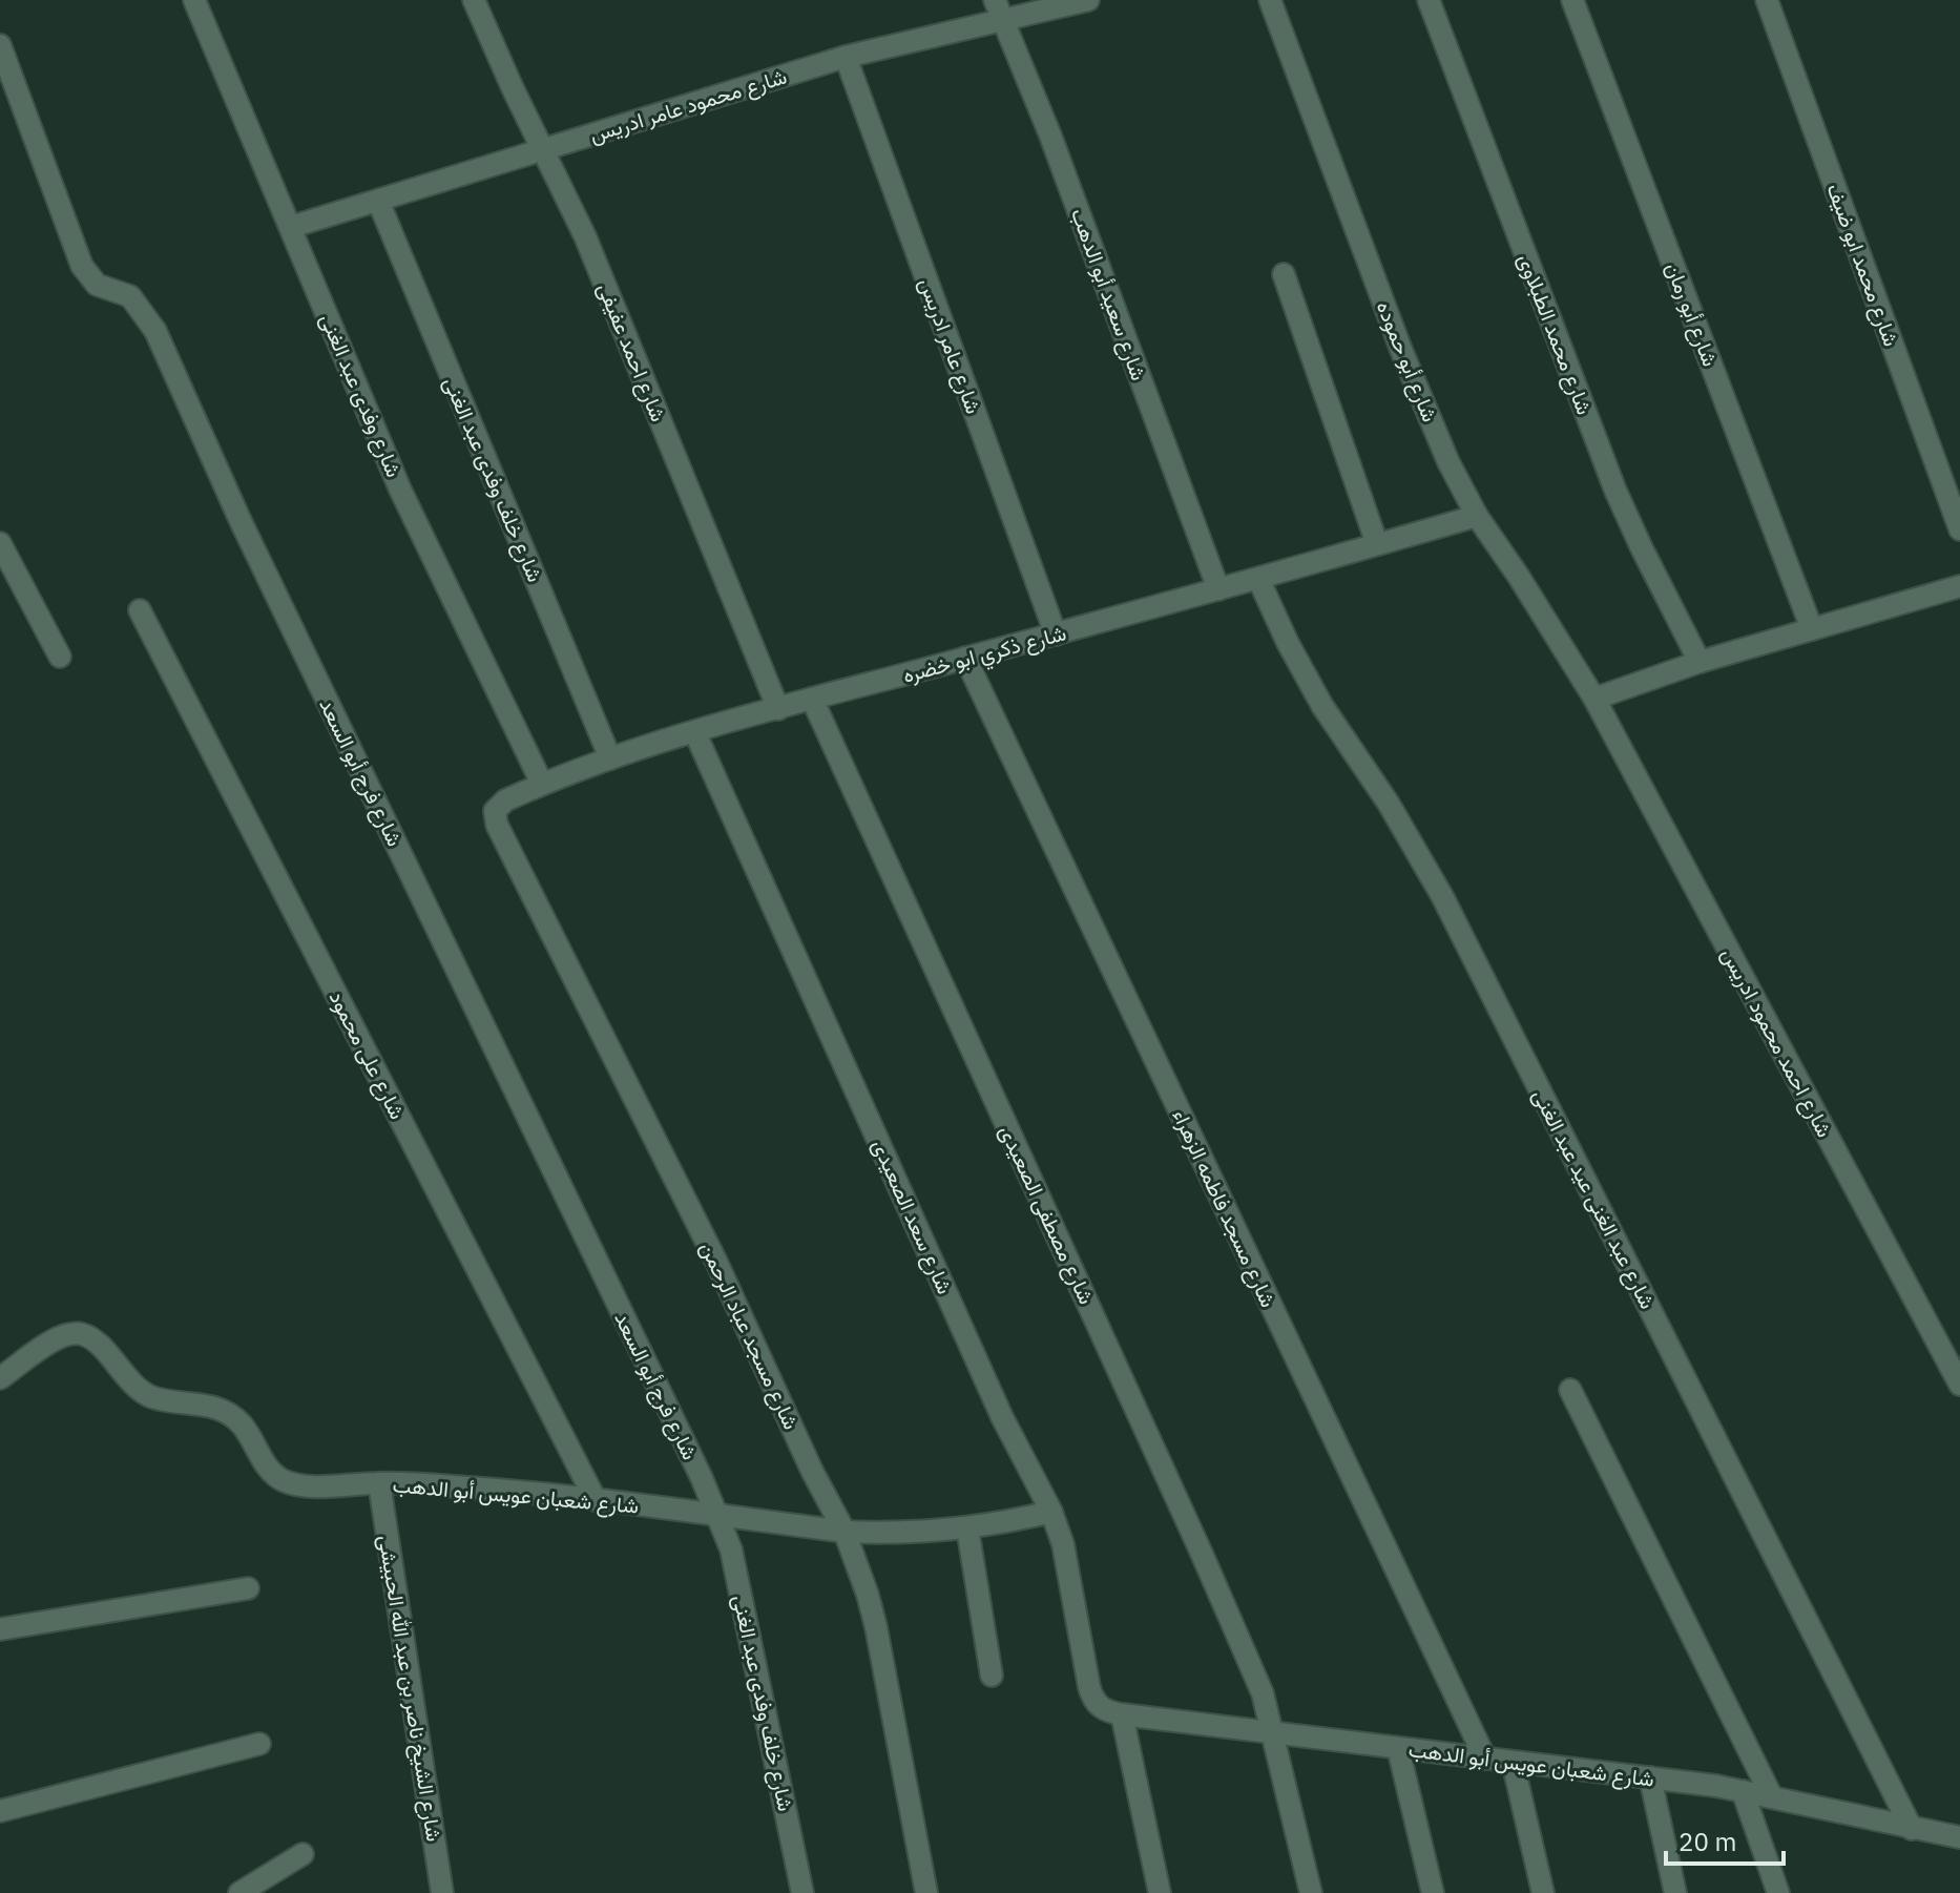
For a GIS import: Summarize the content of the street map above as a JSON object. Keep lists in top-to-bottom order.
{
  "streets": {
    "street": [
      "شارع محمود عامر ادريس",
      "شارع محمد ابو ضيف",
      "شارع سعيد أبو الدهب",
      "شارع أبو رمان",
      "شارع محمد الطبلاوى",
      "شارع عامر ادريس",
      "شارع احمد عفيفى",
      "شارع أبو حموده",
      "شارع وفدى عبد الغنى",
      "شارع خلف وفدى عبد الغنى",
      "شارع ذكري ابو خضره",
      "شارع فرج أبو السعد",
      "شارع احمد محمود ادريس",
      "شارع على محمود",
      "شارع عبد الغنى عيد عبد الغنى",
      "شارع مسجد فاطمه الزهراء",
      "شارع مصطفى الصعيدى",
      "شارع سعد الصعيدى",
      "شارع مسجد عباد الرحمن",
      "شارع شعبان عويس أبو الدهب",
      "شارع الشيخ ناصر بن عبد الله الحبيشى"
    ]
  },
  "crossings": [
    ["شارع محمود عامر ادريس", "شارع سعيد أبو الدهب"],
    ["شارع محمود عامر ادريس", "شارع عامر ادريس"],
    ["شارع محمود عامر ادريس", "شارع احمد عفيفى"],
    ["شارع محمود عامر ادريس", "شارع وفدى عبد الغنى"],
    ["شارع محمود عامر ادريس", "شارع خلف وفدى عبد الغنى"],
    ["شارع سعيد أبو الدهب", "شارع ذكري ابو خضره"],
    ["شارع عامر ادريس", "شارع ذكري ابو خضره"],
    ["شارع احمد عفيفى", "شارع ذكري ابو خضره"],
    ["شارع أبو حموده", "شارع ذكري ابو خضره"],
    ["شارع أبو حموده", "شارع احمد محمود ادريس"],
    ["شارع وفدى عبد الغنى", "شارع ذكري ابو خضره"],
    ["شارع خلف وفدى عبد الغنى", "شارع ذكري ابو خضره"],
    ["شارع خلف وفدى عبد الغنى", "شارع فرج أبو السعد"],
    ["شارع خلف وفدى عبد الغنى", "شارع شعبان عويس أبو الدهب"],
    ["شارع ذكري ابو خضره", "شارع عبد الغنى عيد عبد الغنى"],
    ["شارع ذكري ابو خضره", "شارع مسجد فاطمه الزهراء"],
    ["شارع ذكري ابو خضره", "شارع مصطفى الصعيدى"],
    ["شارع ذكري ابو خضره", "شارع سعد الصعيدى"],
    ["شارع ذكري ابو خضره", "شارع مسجد عباد الرحمن"],
    ["شارع فرج أبو السعد", "شارع شعبان عويس أبو الدهب"],
    ["شارع على محمود", "شارع شعبان عويس أبو الدهب"],
    ["شارع عبد الغنى عيد عبد الغنى", "شارع شعبان عويس أبو الدهب"],
    ["شارع مسجد فاطمه الزهراء", "شارع شعبان عويس أبو الدهب"],
    ["شارع مصطفى الصعيدى", "شارع شعبان عويس أبو الدهب"],
    ["شارع سعد الصعيدى", "شارع شعبان عويس أبو الدهب"],
    ["شارع مسجد عباد الرحمن", "شارع شعبان عويس أبو الدهب"],
    ["شارع شعبان عويس أبو الدهب", "شارع الشيخ ناصر بن عبد الله الحبيشى"]
  ],
  "scale_bar": "20 m"
}
